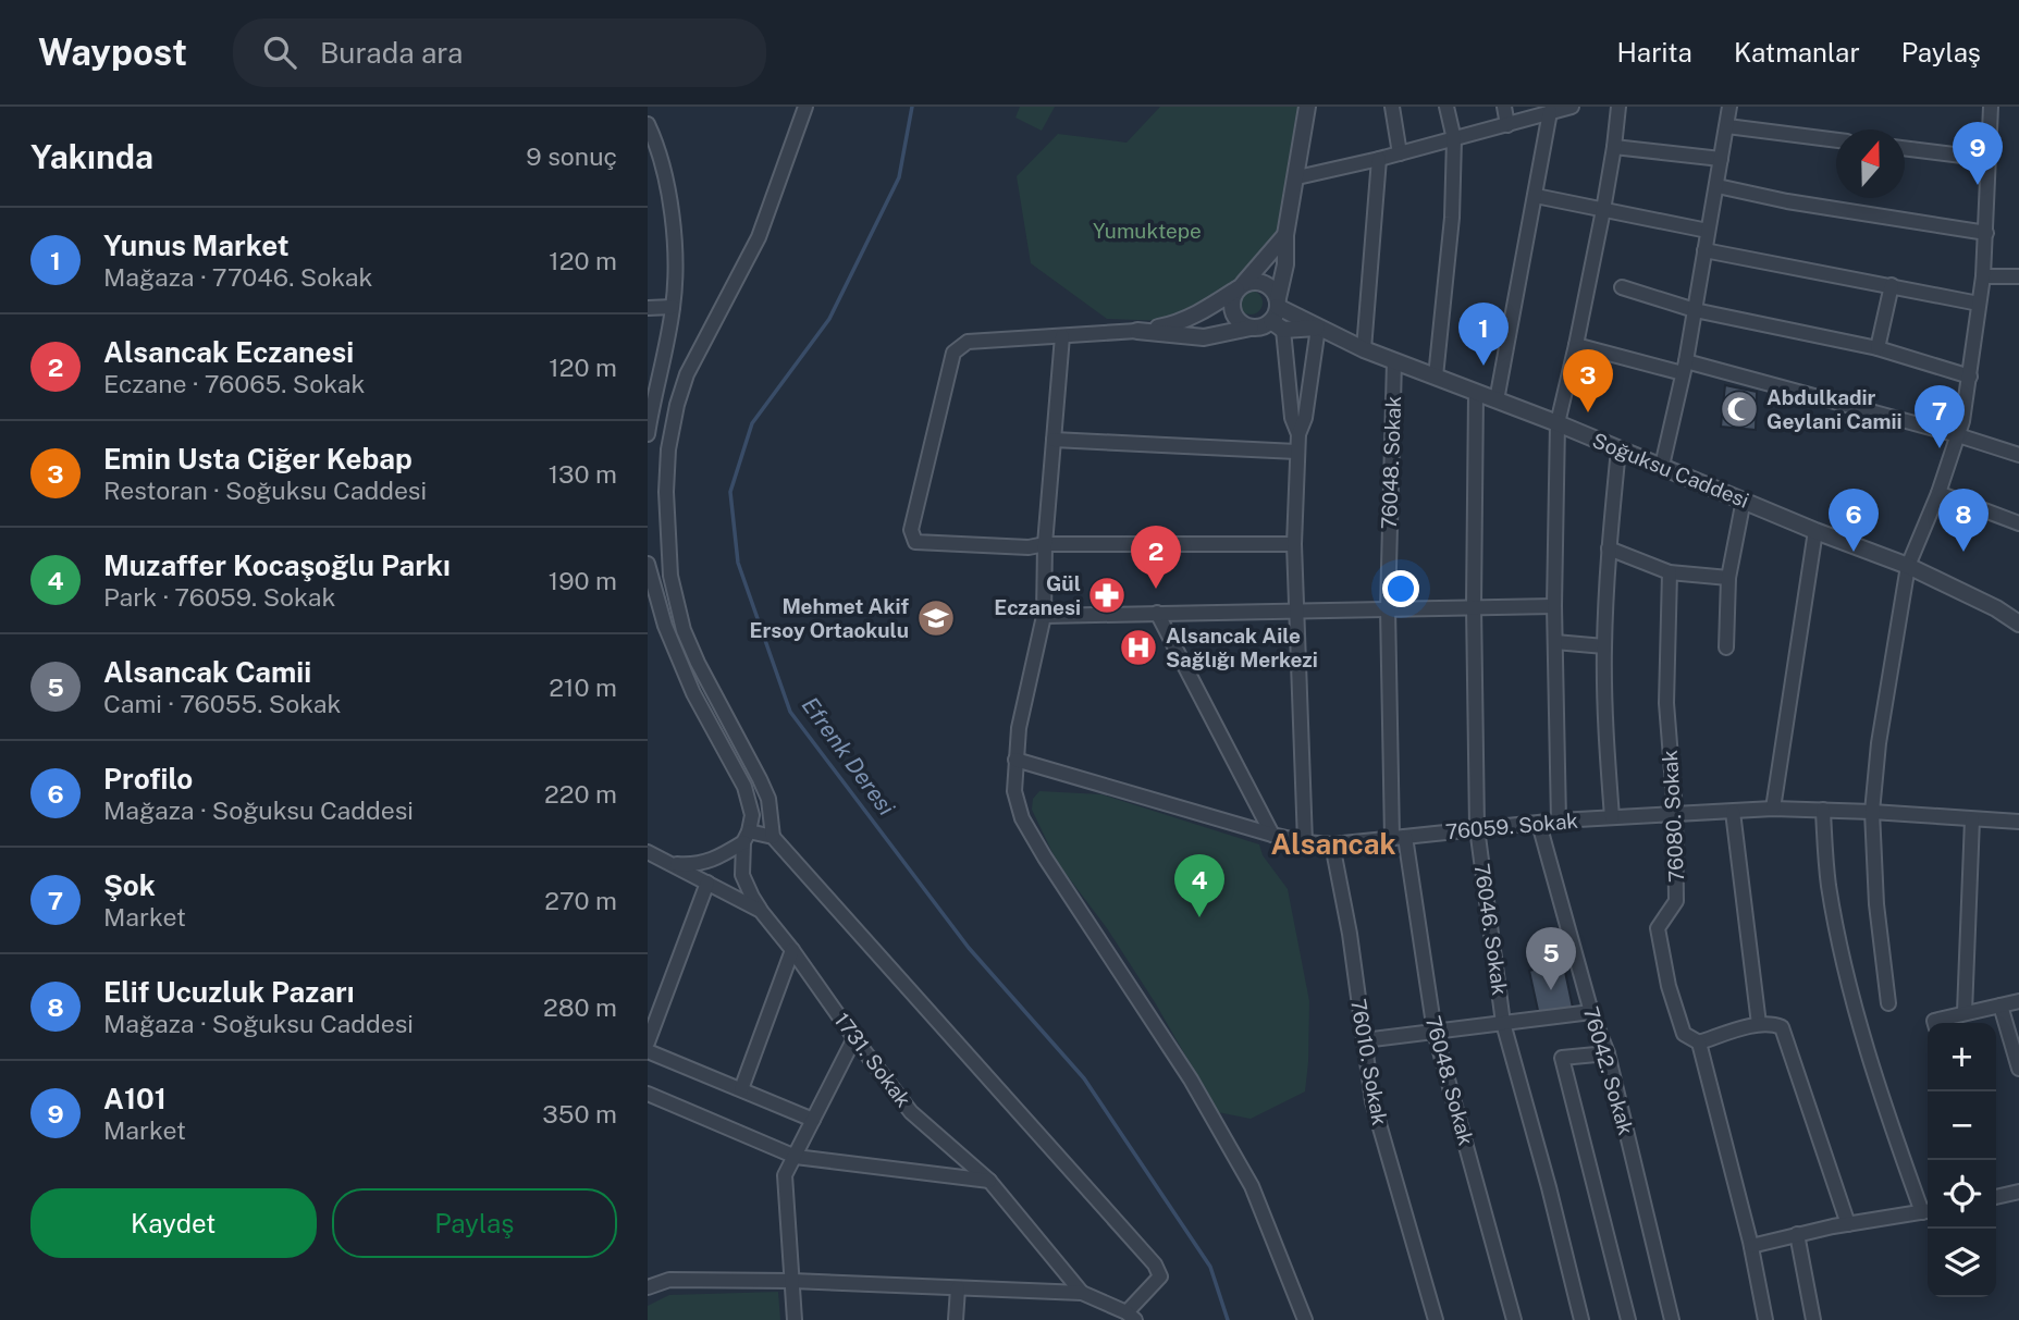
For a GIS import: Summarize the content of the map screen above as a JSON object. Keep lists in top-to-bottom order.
{
  "streets": {
    "street": [
      "76048. Sokak",
      "Soğuksu Caddesi",
      "76080. Sokak",
      "76059. Sokak",
      "76046. Sokak",
      "1731. Sokak",
      "76010. Sokak",
      "76042. Sokak"
    ]
  },
  "crossings": [
    ["76048. Sokak", "Soğuksu Caddesi"],
    ["76048. Sokak", "76059. Sokak"],
    ["Soğuksu Caddesi", "76046. Sokak"],
    ["76080. Sokak", "76059. Sokak"],
    ["76059. Sokak", "76046. Sokak"],
    ["76059. Sokak", "76010. Sokak"],
    ["76059. Sokak", "76042. Sokak"]
  ],
  "districts": ["Alsancak"],
  "water": ["Efrenk Deresi"],
  "parks": ["Yumuktepe"],
  "places": {
    "mosque": ["Abdulkadir Geylani Camii"],
    "pharmacy": ["Gül Eczanesi"],
    "school or university": ["Mehmet Akif Ersoy Ortaokulu"],
    "hospital": ["Alsancak Aile Sağlığı Merkezi"]
  },
  "north": "top",
  "page": {
    "header": "Waypost",
    "search": "Burada ara",
    "nav": ["Harita", "Katmanlar", "Paylaş"],
    "heading": ["Yakında", "9 sonuç"],
    "pins": [
      "9",
      "1",
      "3",
      "7",
      "6",
      "8",
      "2",
      "4",
      "5"
    ],
    "list": [
      {
        "mark": "1",
        "name": "Yunus Market",
        "note": "Mağaza · 77046. Sokak",
        "value": "120 m"
      },
      {
        "mark": "2",
        "name": "Alsancak Eczanesi",
        "note": "Eczane · 76065. Sokak",
        "value": "120 m"
      },
      {
        "mark": "3",
        "name": "Emin Usta Ciğer Kebap",
        "note": "Restoran · Soğuksu Caddesi",
        "value": "130 m"
      },
      {
        "mark": "4",
        "name": "Muzaffer Kocaşoğlu Parkı",
        "note": "Park · 76059. Sokak",
        "value": "190 m"
      },
      {
        "mark": "5",
        "name": "Alsancak Camii",
        "note": "Cami · 76055. Sokak",
        "value": "210 m"
      },
      {
        "mark": "6",
        "name": "Profilo",
        "note": "Mağaza · Soğuksu Caddesi",
        "value": "220 m"
      },
      {
        "mark": "7",
        "name": "Şok",
        "note": "Market",
        "value": "270 m"
      },
      {
        "mark": "8",
        "name": "Elif Ucuzluk Pazarı",
        "note": "Mağaza · Soğuksu Caddesi",
        "value": "280 m"
      },
      {
        "mark": "9",
        "name": "A101",
        "note": "Market",
        "value": "350 m"
      }
    ],
    "map_buttons": ["+", "−"],
    "buttons": ["Kaydet", "Paylaş"]
  }
}
